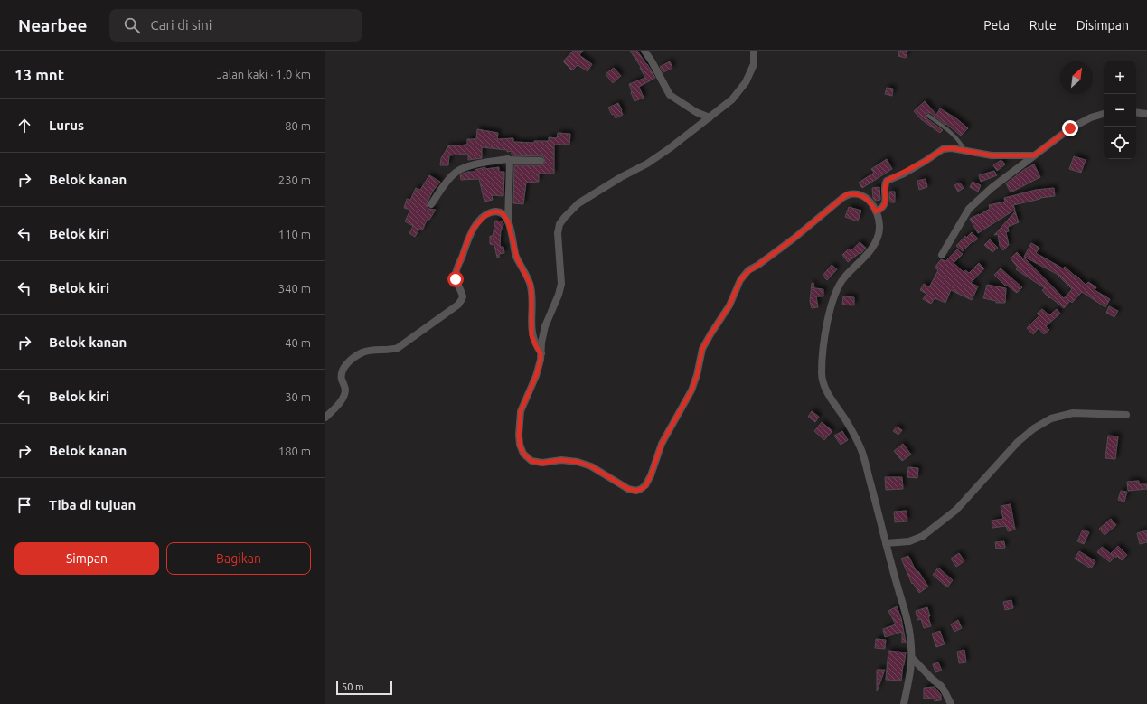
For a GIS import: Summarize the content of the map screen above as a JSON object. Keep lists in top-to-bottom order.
{
  "scale_bar": "50 m",
  "north": "top right",
  "page": {
    "header": "Nearbee",
    "search": "Cari di sini",
    "nav": ["Peta", "Rute", "Disimpan"],
    "heading": ["13 mnt", "Jalan kaki · 1.0 km"],
    "map_buttons": ["+", "−"],
    "list": [
      ["Lurus", "80 m"],
      ["Belok kanan", "230 m"],
      ["Belok kiri", "110 m"],
      ["Belok kiri", "340 m"],
      ["Belok kanan", "40 m"],
      ["Belok kiri", "30 m"],
      ["Belok kanan", "180 m"],
      "Tiba di tujuan"
    ],
    "buttons": ["Simpan", "Bagikan"],
    "scale": "50 m"
  }
}
